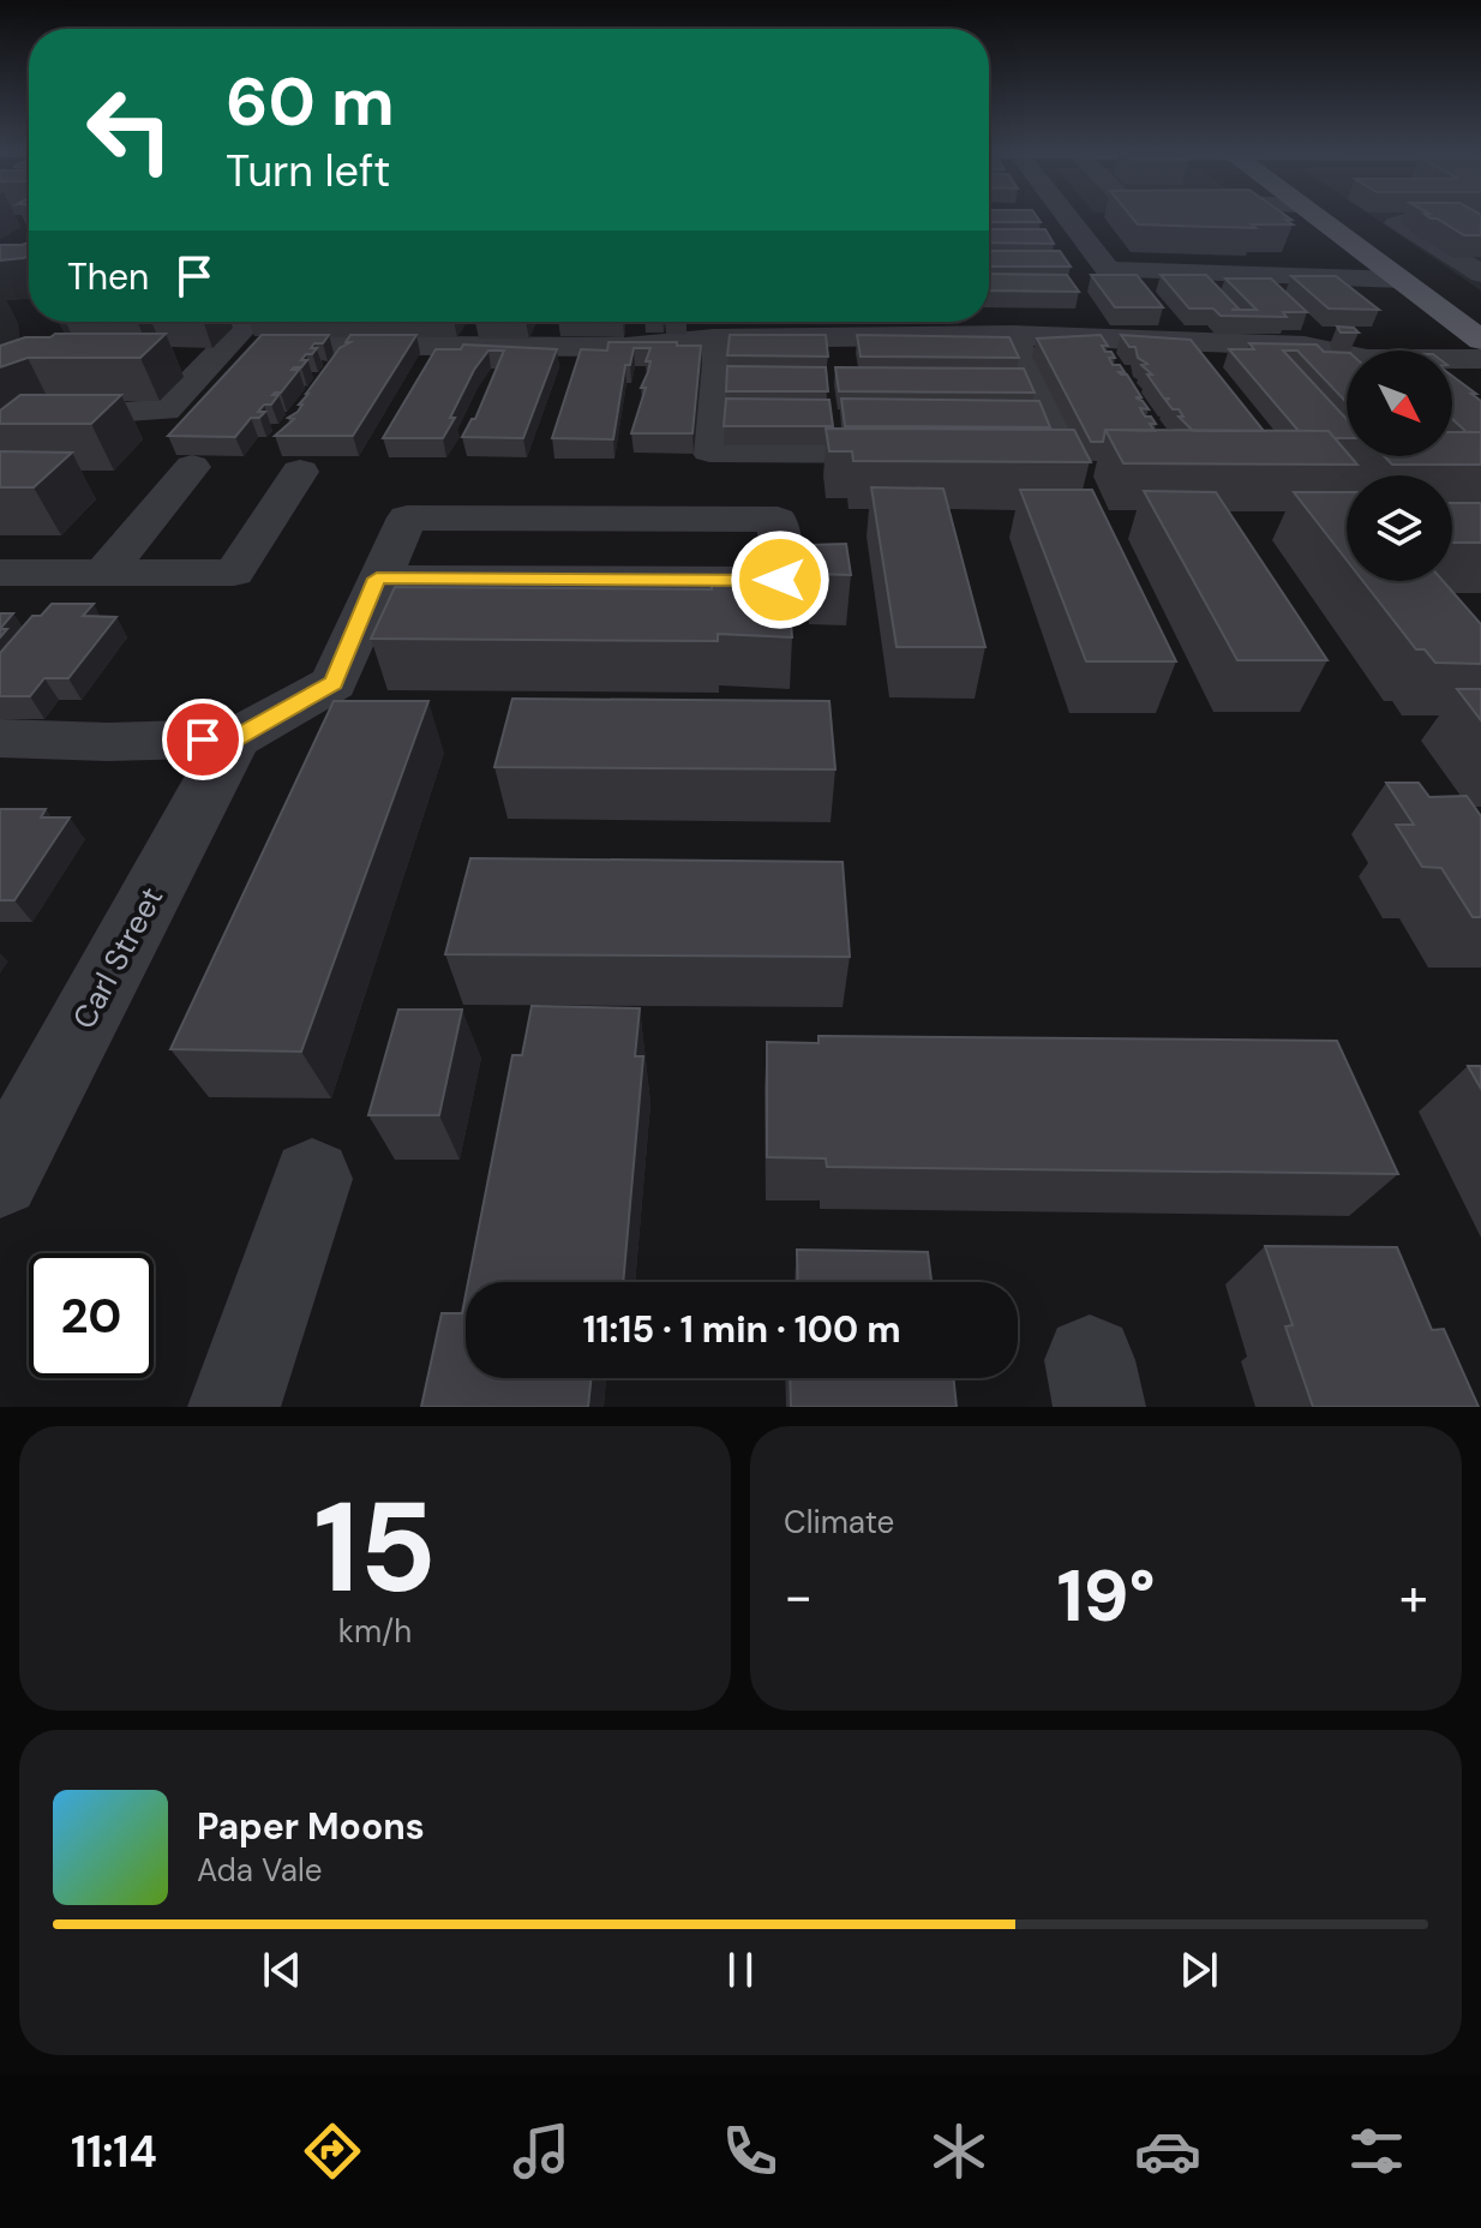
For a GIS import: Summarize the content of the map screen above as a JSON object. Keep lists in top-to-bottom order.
{
  "streets": {
    "street": ["Carl Street"]
  },
  "north": "bottom right",
  "page": {
    "turn": ["60 m", "Turn left"],
    "then": "Then",
    "limit": "20",
    "trip": "11:15 · 1 min · 100 m",
    "tile": [
      ["15", "km/h"],
      "Climate"
    ],
    "heat": ["−", "19°", "+"],
    "song": ["Paper Moons", "Ada Vale"],
    "tabs": "11:14"
  }
}
